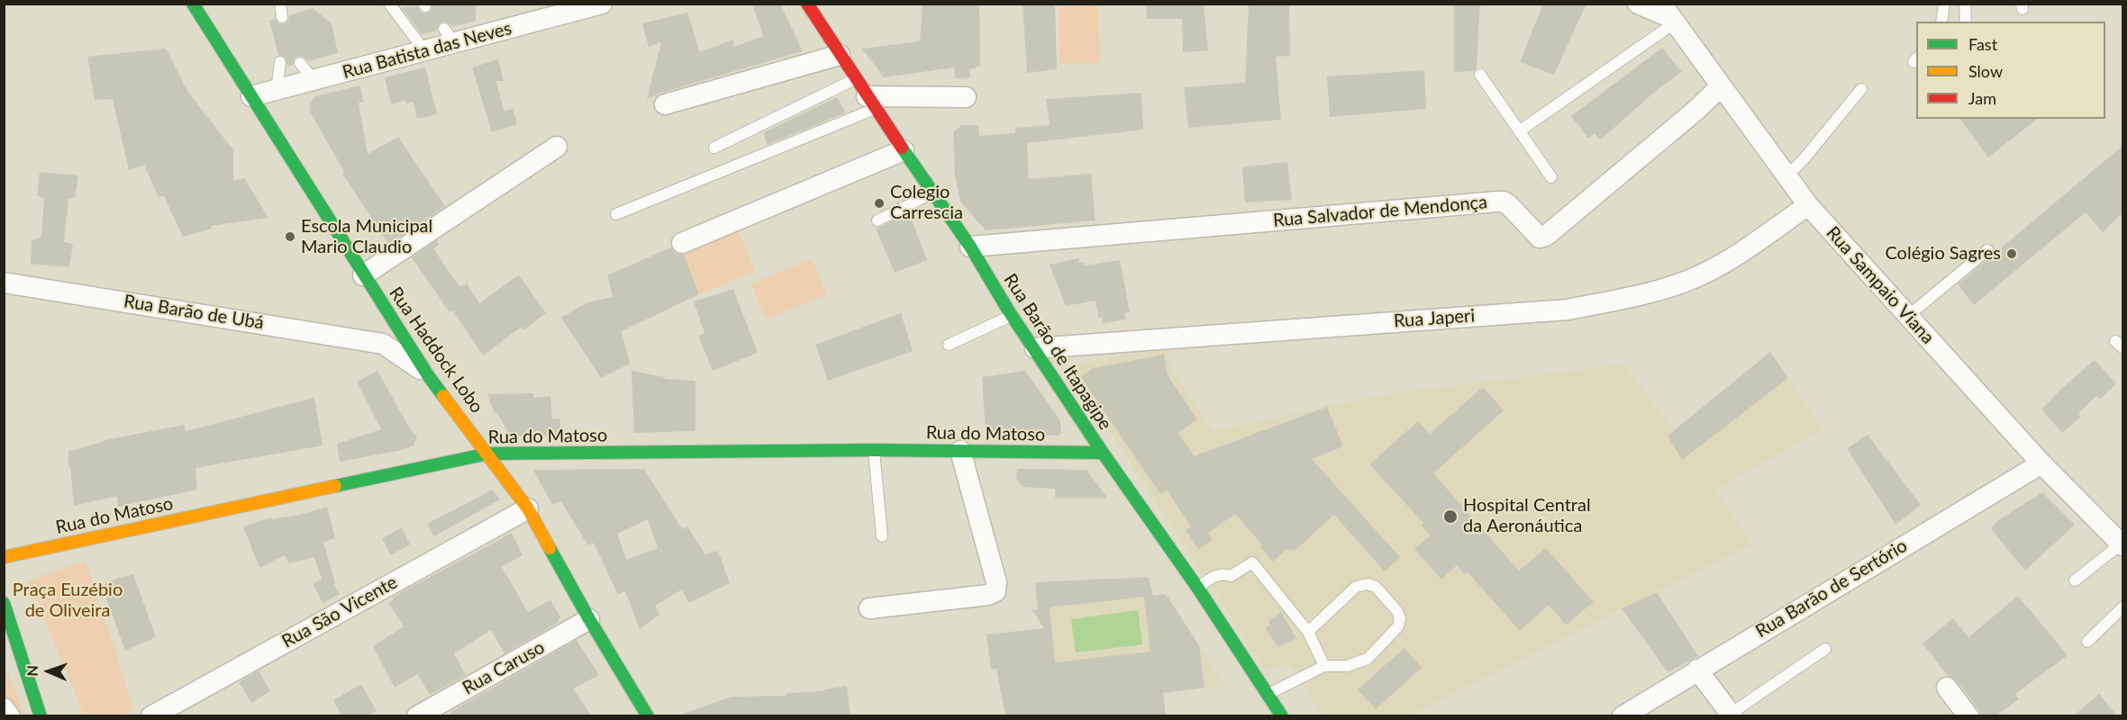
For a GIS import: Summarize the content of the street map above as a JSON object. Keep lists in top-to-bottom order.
{
  "streets": {
    "street": [
      "Rua Batista das Neves",
      "Rua Salvador de Mendonça",
      "Rua Sampaio Viana",
      "Rua Barão de Ubá",
      "Rua Japeri",
      "Rua Haddock Lobo",
      "Rua Barão de Itapagipe",
      "Rua do Matoso",
      "Rua Barão de Sertório",
      "Rua São Vicente",
      "Rua Caruso"
    ]
  },
  "crossings": [
    ["Rua Batista das Neves", "Rua Haddock Lobo"],
    ["Rua Salvador de Mendonça", "Rua Sampaio Viana"],
    ["Rua Salvador de Mendonça", "Rua Barão de Itapagipe"],
    ["Rua Sampaio Viana", "Rua Japeri"],
    ["Rua Sampaio Viana", "Rua Barão de Sertório"],
    ["Rua Barão de Ubá", "Rua Haddock Lobo"],
    ["Rua Japeri", "Rua Barão de Itapagipe"],
    ["Rua Haddock Lobo", "Rua do Matoso"],
    ["Rua Haddock Lobo", "Rua São Vicente"],
    ["Rua Haddock Lobo", "Rua Caruso"],
    ["Rua Barão de Itapagipe", "Rua do Matoso"]
  ],
  "parks": ["Praça Euzébio de Oliveira"],
  "places": [
    "Colegio Carrescia",
    "Escola Municipal Mario Claudio",
    "Colégio Sagres",
    "Hospital Central da Aeronáutica"
  ],
  "legend": ["Fast", "Slow", "Jam"],
  "north": "left"
}
